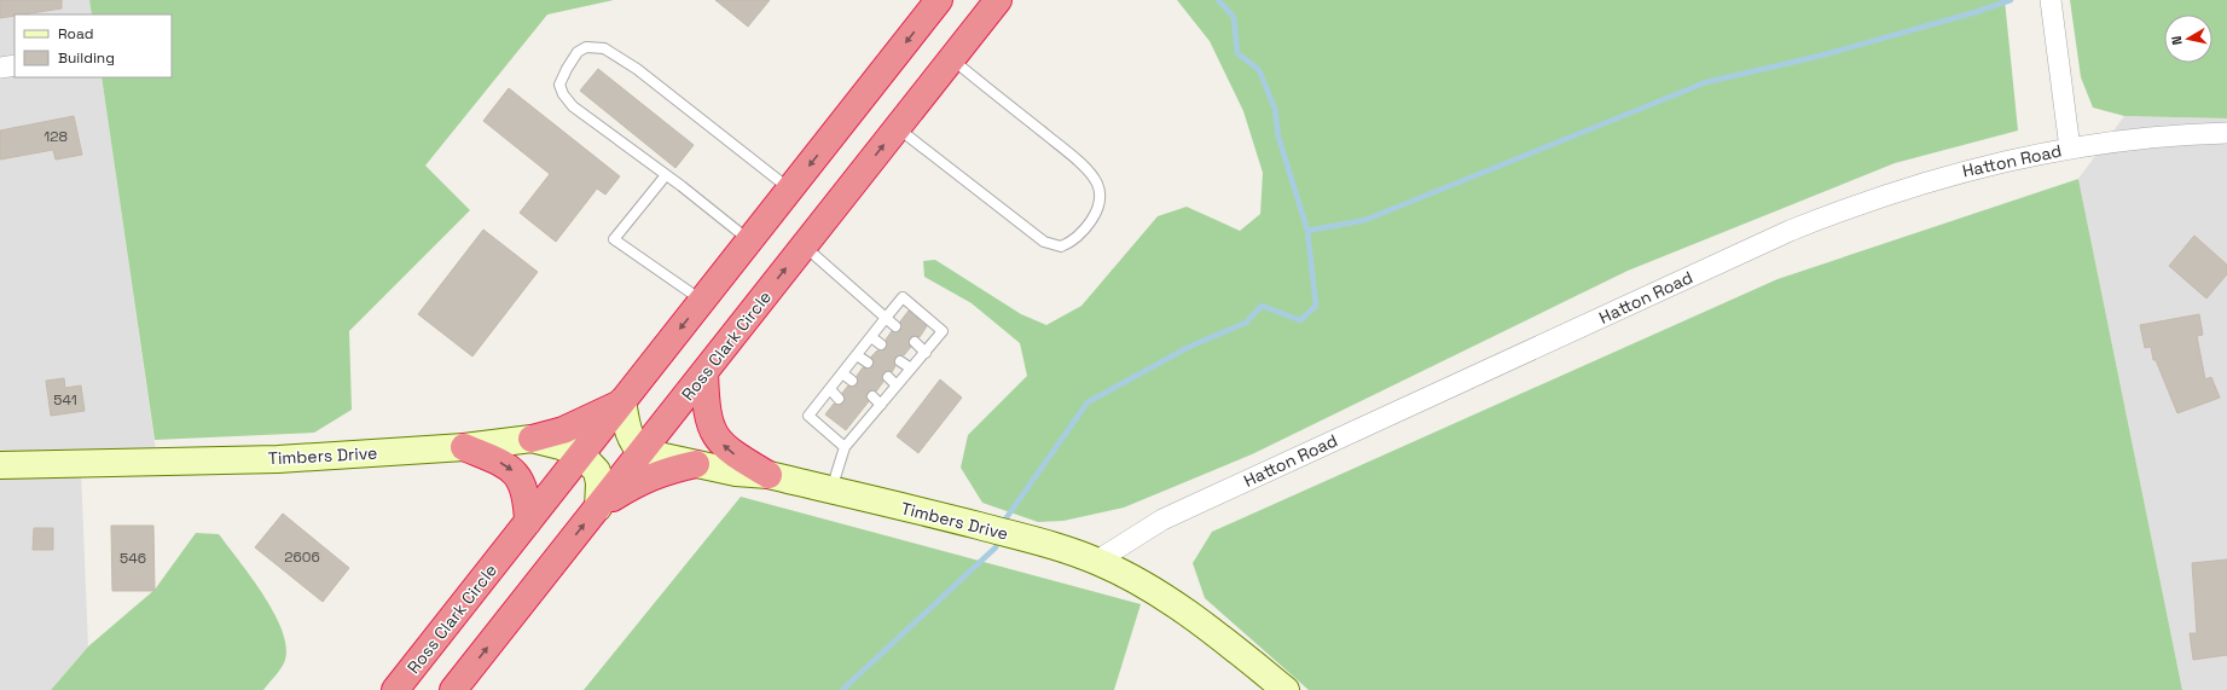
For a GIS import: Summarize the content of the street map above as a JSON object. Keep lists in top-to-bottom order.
{
  "streets": {
    "highway": ["Ross Clark Circle"],
    "street": ["Hatton Road", "Timbers Drive"]
  },
  "crossings": [
    ["Hatton Road", "Timbers Drive"],
    ["Ross Clark Circle", "Timbers Drive"]
  ],
  "house_numbers": [
    "128",
    "541",
    "2606",
    "546"
  ],
  "legend": ["Road", "Building"],
  "north": "left"
}
